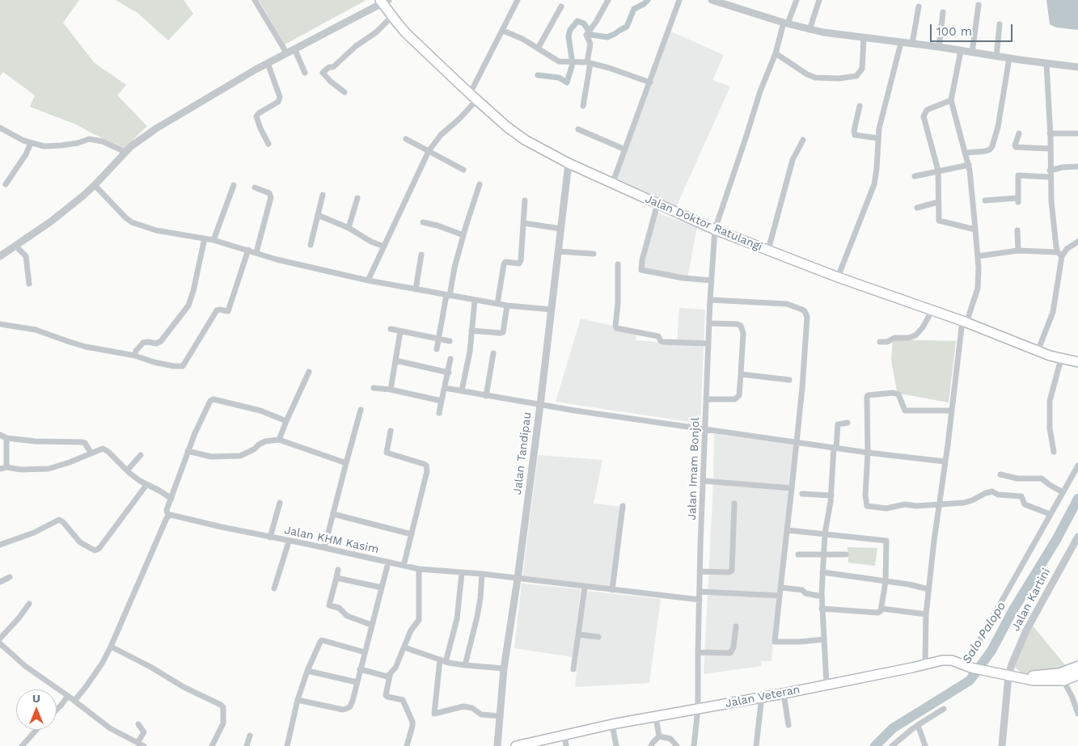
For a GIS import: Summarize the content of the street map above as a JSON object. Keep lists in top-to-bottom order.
{
  "streets": {
    "highway": ["Jalan Doktor Ratulangi", "Jalan Veteran"],
    "street": [
      "Jalan Tandipau",
      "Jalan Imam Bonjol",
      "Jalan KHM Kasim",
      "Jalan Kartini"
    ]
  },
  "crossings": [
    ["Jalan Doktor Ratulangi", "Jalan Tandipau"],
    ["Jalan Doktor Ratulangi", "Jalan Imam Bonjol"],
    ["Jalan Tandipau", "Jalan KHM Kasim"],
    ["Jalan Imam Bonjol", "Jalan KHM Kasim"],
    ["Jalan Imam Bonjol", "Jalan Veteran"],
    ["Jalan Kartini", "Jalan Veteran"]
  ],
  "water": ["Salo Palopo"],
  "scale_bar": "100 m",
  "north": "top"
}
